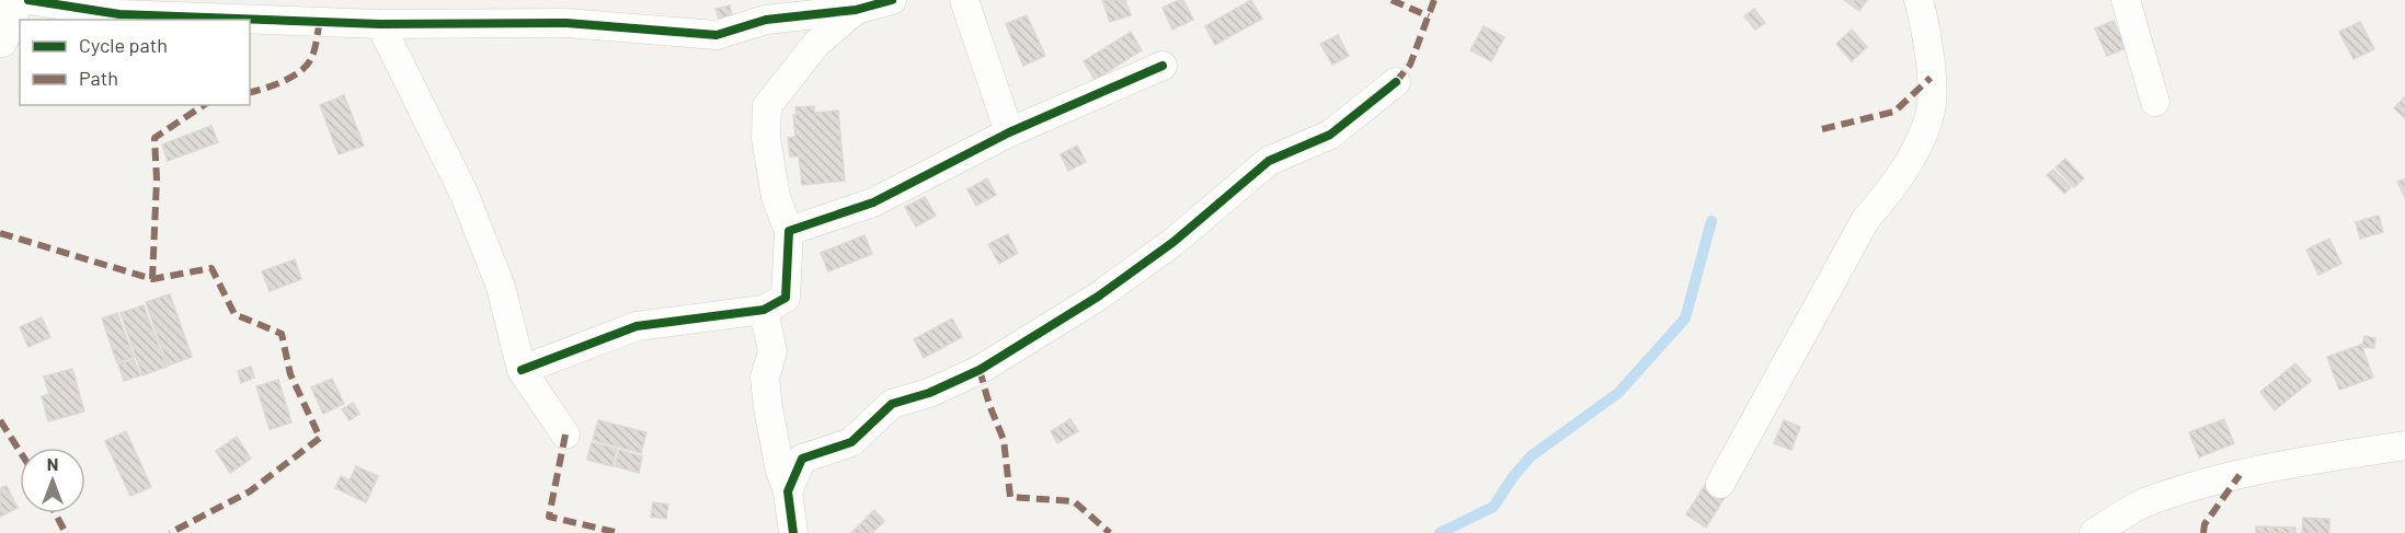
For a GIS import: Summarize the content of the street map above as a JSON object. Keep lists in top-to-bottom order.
{
  "legend": ["Cycle path", "Path"],
  "north": "top"
}
